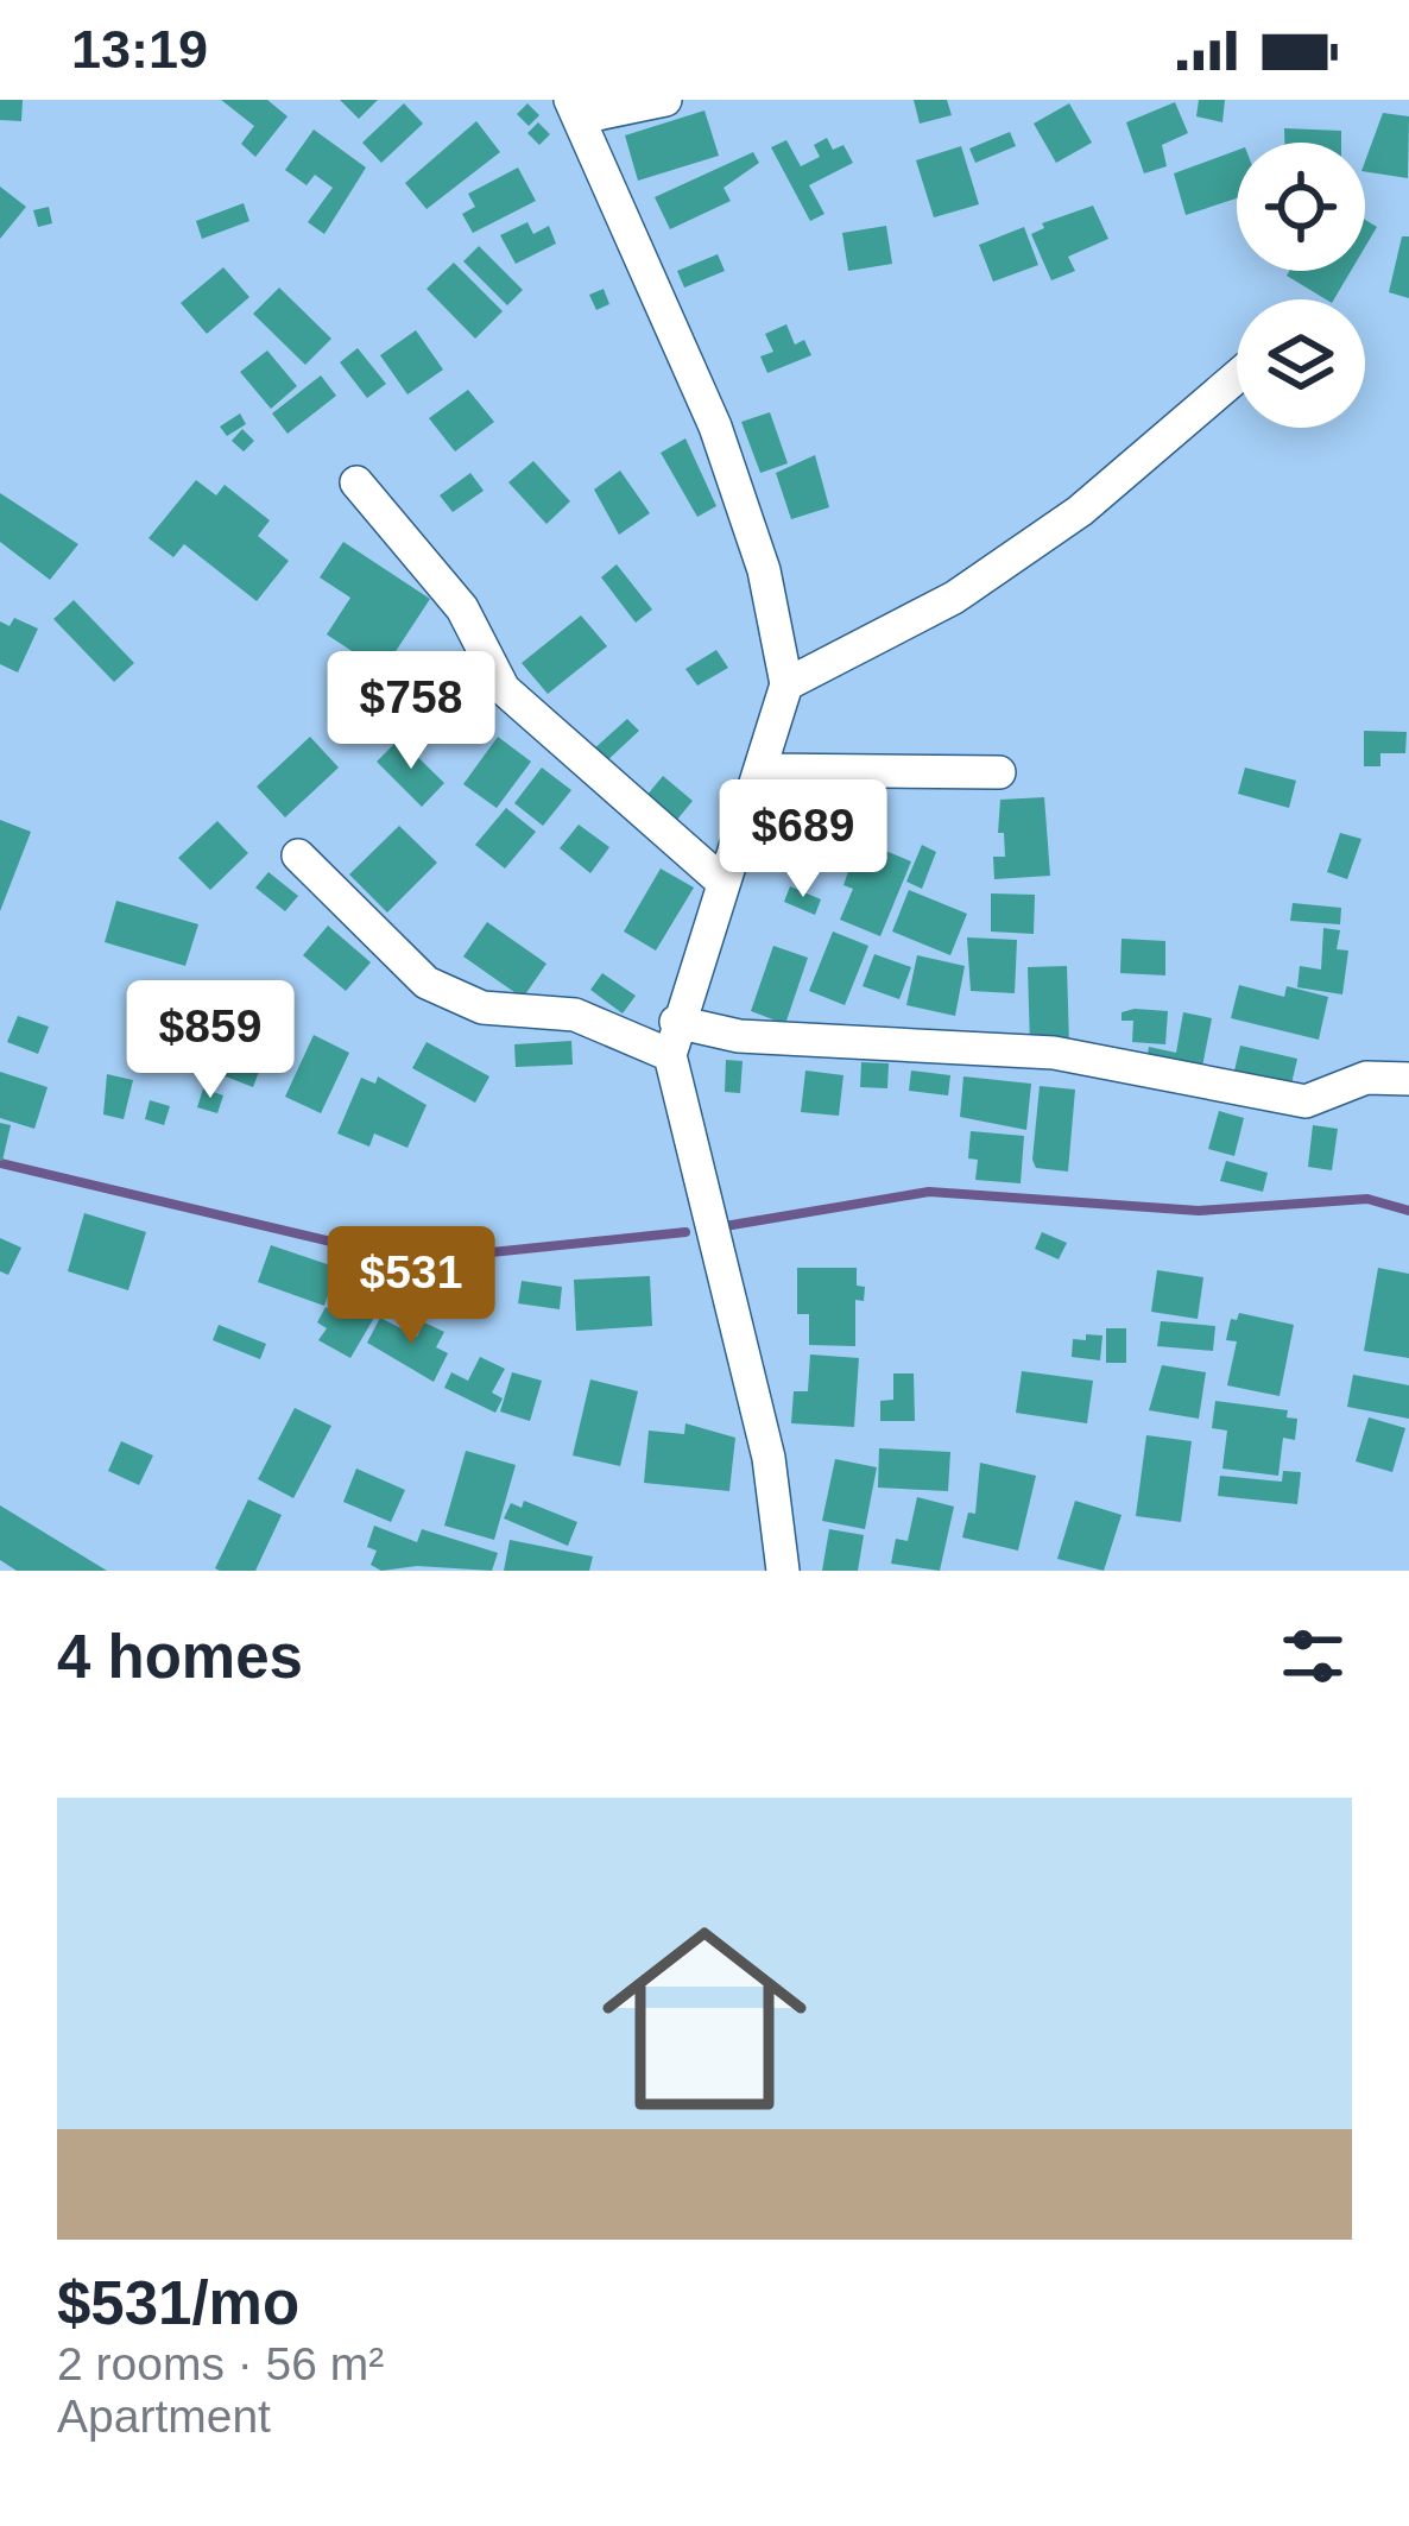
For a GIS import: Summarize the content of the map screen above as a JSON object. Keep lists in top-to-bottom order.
{
  "page": {
    "status": "13:19",
    "price": [
      "$758",
      "$689",
      "$859",
      "$531"
    ],
    "heading": "4 homes",
    "list": [
      {
        "name": "$531/mo",
        "note": "2 rooms · 56 m² · Apartment"
      }
    ]
  }
}
